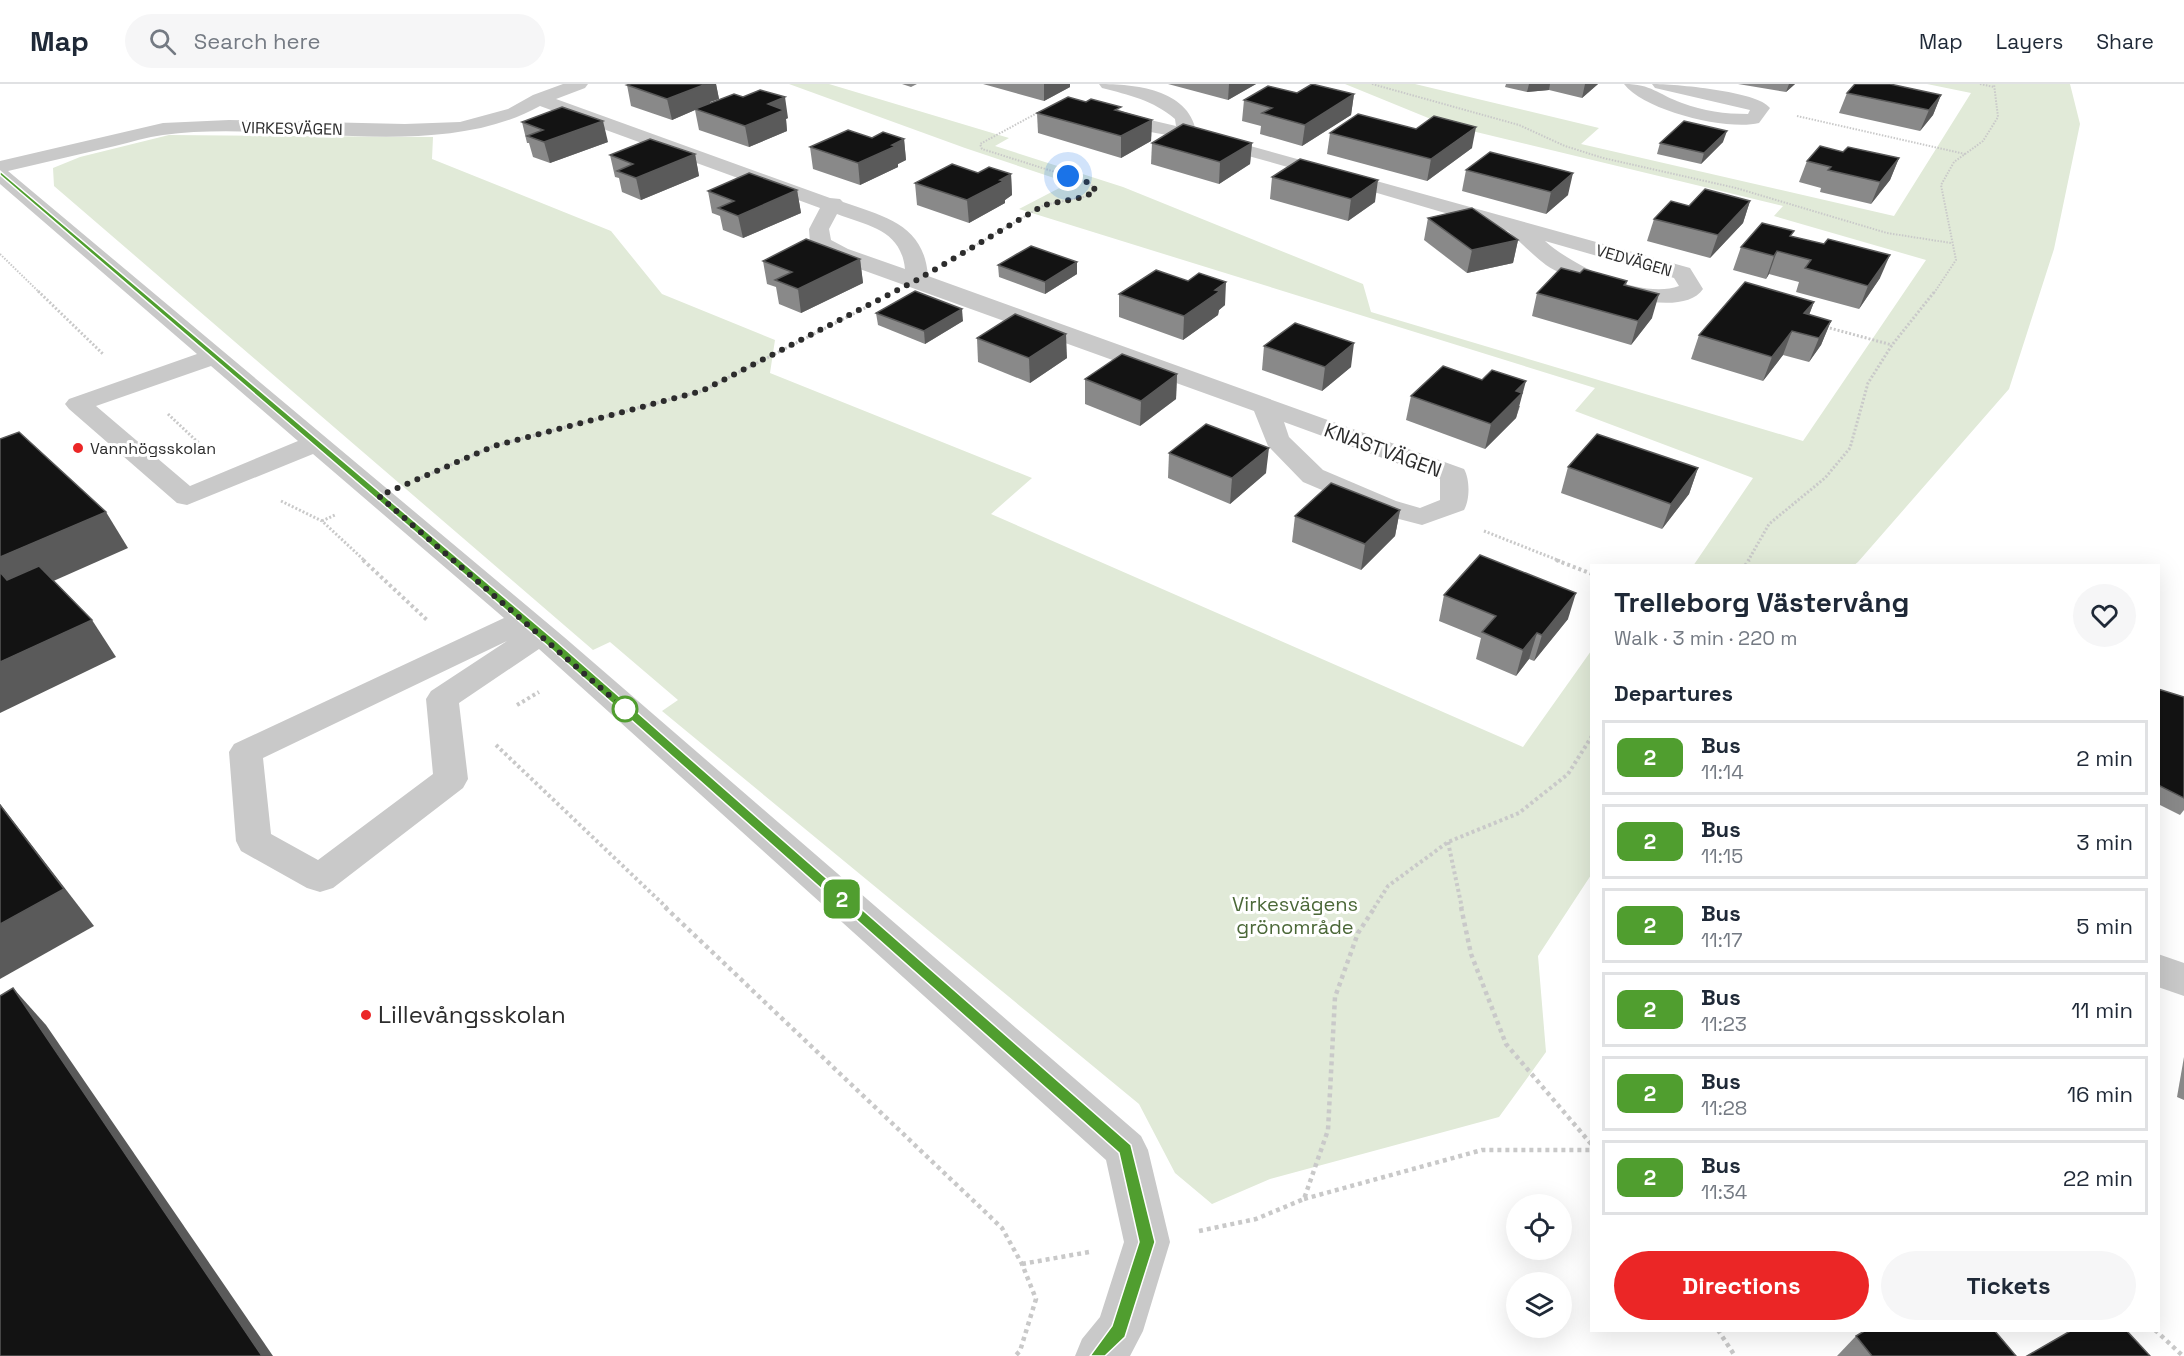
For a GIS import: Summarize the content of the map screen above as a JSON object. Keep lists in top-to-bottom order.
{
  "streets": {
    "street": ["VIRKESVÄGEN", "VEDVÄGEN", "KNASTVÄGEN"]
  },
  "parks": ["Virkesvägens grönområde"],
  "places": ["Vannhögsskolan", "Lillevångsskolan"],
  "lines": ["bus line 2"],
  "page": {
    "header": "Map",
    "search": "Search here",
    "nav": ["Map", "Layers", "Share"],
    "on_map": "2",
    "heading": [
      ["Trelleborg Västervång", "Walk · 3 min · 220 m"],
      "Departures"
    ],
    "list": [
      {
        "mark": "2",
        "name": "Bus",
        "note": "11:14",
        "value": "2 min"
      },
      {
        "mark": "2",
        "name": "Bus",
        "note": "11:15",
        "value": "3 min"
      },
      {
        "mark": "2",
        "name": "Bus",
        "note": "11:17",
        "value": "5 min"
      },
      {
        "mark": "2",
        "name": "Bus",
        "note": "11:23",
        "value": "11 min"
      },
      {
        "mark": "2",
        "name": "Bus",
        "note": "11:28",
        "value": "16 min"
      },
      {
        "mark": "2",
        "name": "Bus",
        "note": "11:34",
        "value": "22 min"
      }
    ],
    "buttons": ["Directions", "Tickets"]
  }
}
